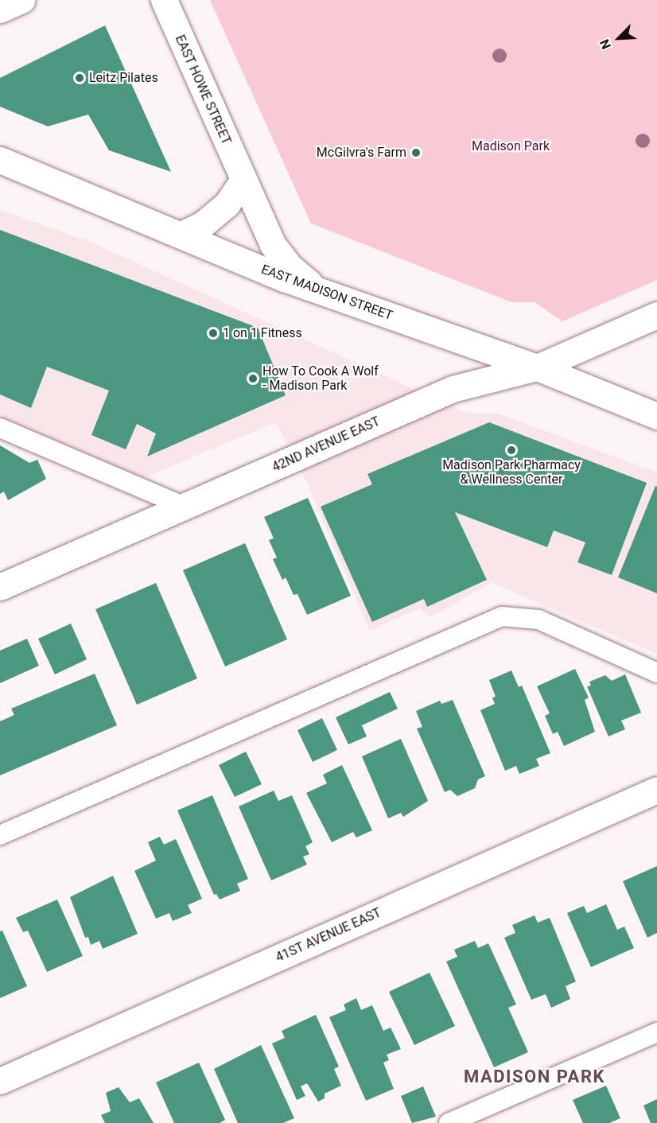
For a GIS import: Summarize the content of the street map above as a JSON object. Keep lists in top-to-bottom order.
{
  "streets": {
    "street": [
      "EAST HOWE STREET",
      "EAST MADISON STREET",
      "42ND AVENUE EAST",
      "41ST AVENUE EAST"
    ]
  },
  "crossings": [
    ["EAST HOWE STREET", "EAST MADISON STREET"],
    ["EAST MADISON STREET", "42ND AVENUE EAST"]
  ],
  "districts": ["MADISON PARK"],
  "parks": ["Madison Park"],
  "places": [
    "Leitz Pilates",
    "McGilvra's Farm",
    "1 on 1 Fitness",
    "How To Cook A Wolf - Madison Park",
    "Madison Park Pharmacy & Wellness Center"
  ],
  "north": "bottom left"
}
